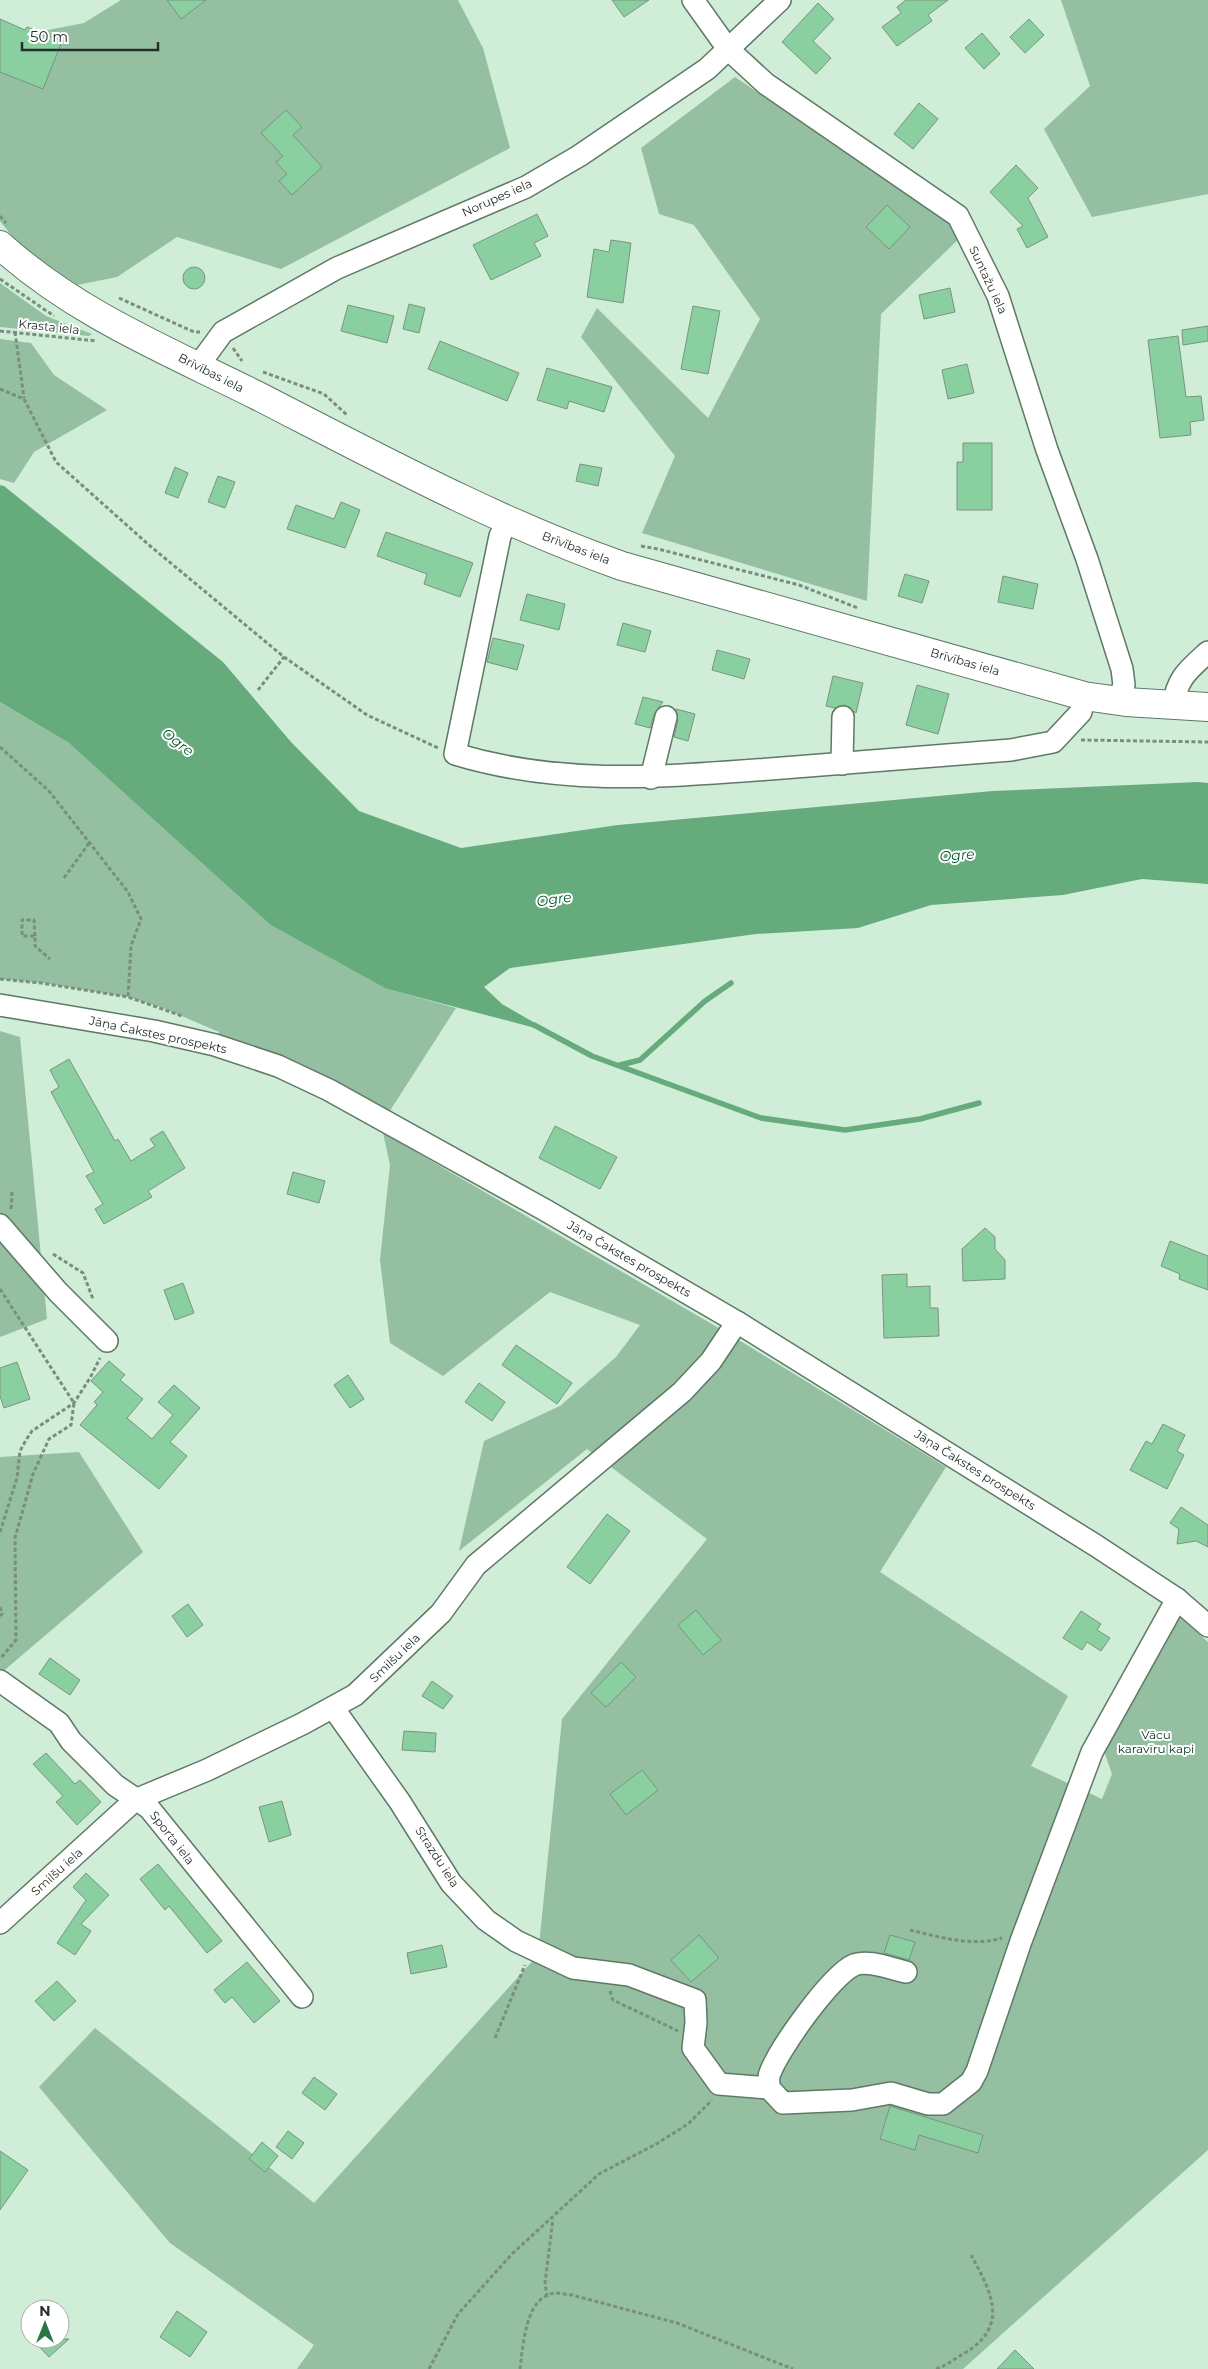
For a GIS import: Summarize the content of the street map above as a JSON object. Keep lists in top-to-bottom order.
{
  "streets": {
    "main road": ["Brīvības iela"],
    "street": [
      "Norupes iela",
      "Suntažu iela",
      "Jāņa Čakstes prospekts",
      "Smilšu iela",
      "Sporta iela",
      "Strazdu iela"
    ],
    "path": ["Krasta iela"]
  },
  "crossings": [
    ["Norupes iela", "Suntažu iela"],
    ["Norupes iela", "Brīvības iela"],
    ["Suntažu iela", "Brīvības iela"],
    ["Jāņa Čakstes prospekts", "Smilšu iela"],
    ["Smilšu iela", "Sporta iela"],
    ["Smilšu iela", "Strazdu iela"]
  ],
  "water": ["Ogre"],
  "parks": ["Vācu karavīru kapi"],
  "scale_bar": "50 m",
  "north": "top"
}
